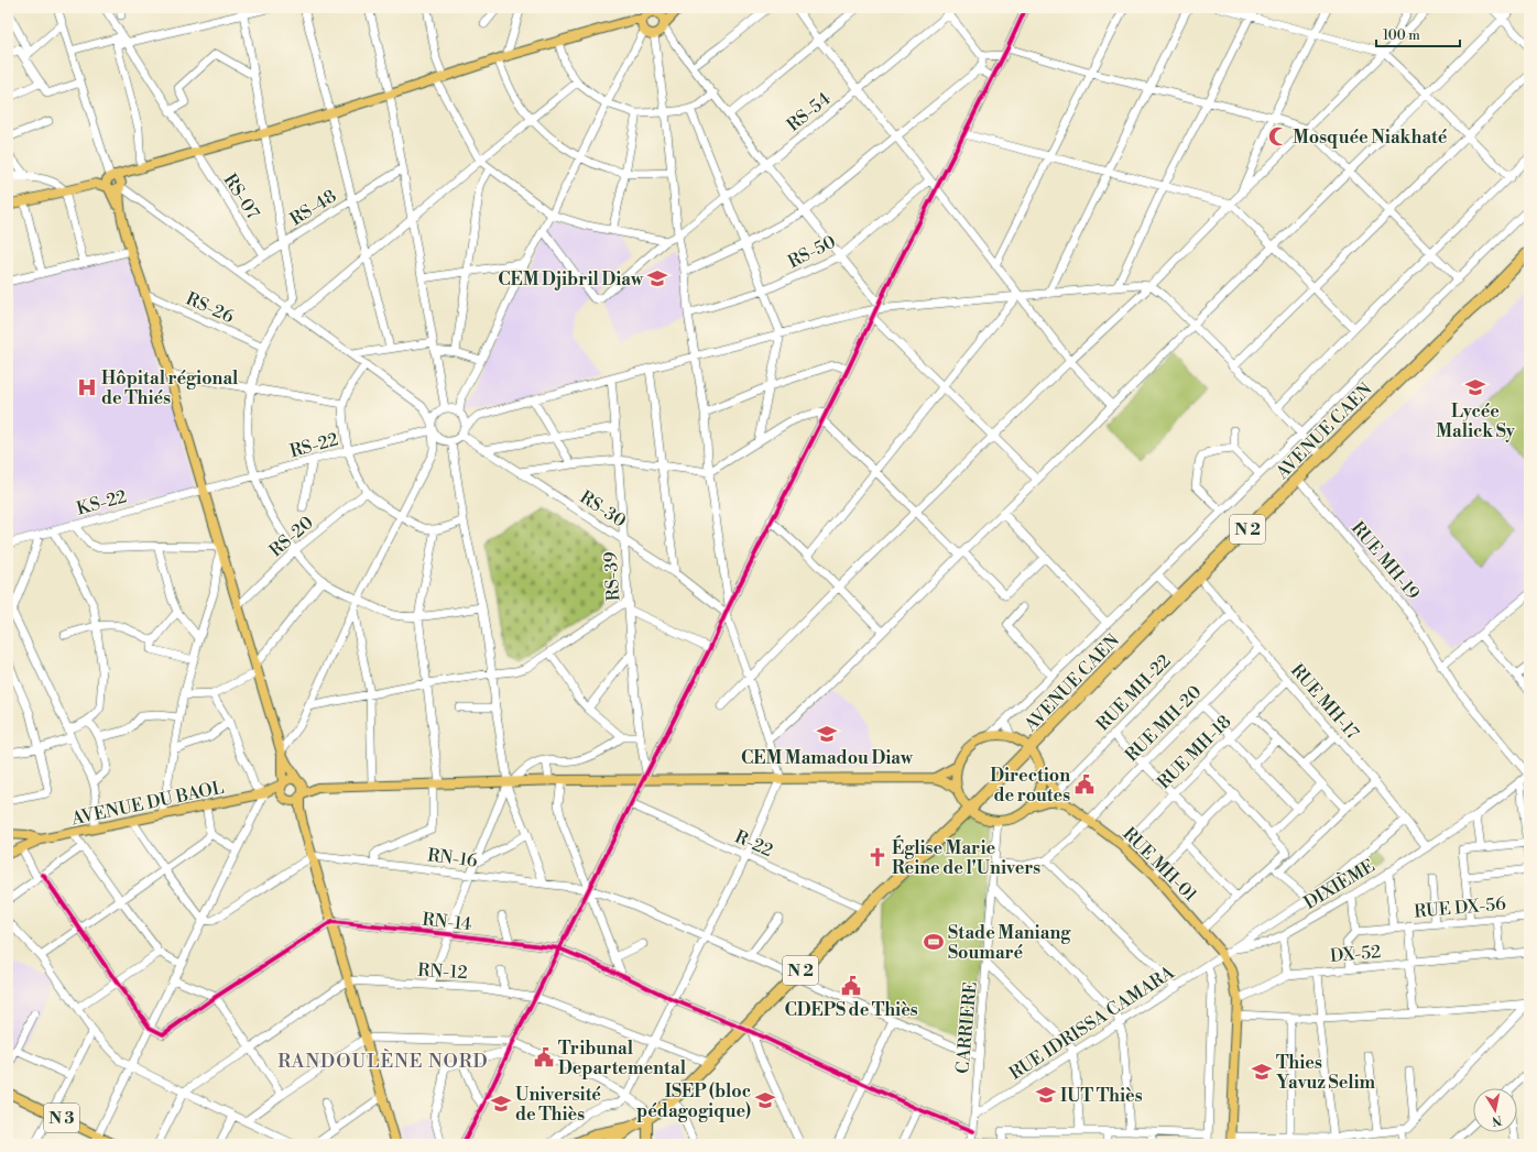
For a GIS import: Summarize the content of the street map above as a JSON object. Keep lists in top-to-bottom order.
{
  "streets": {
    "highway": ["AVENUE CAEN", "N 2"],
    "main road": ["AVENUE DU BAOL", "RUE MH-01", "N 3"],
    "street": [
      "RS-54",
      "RS-07",
      "RS-48",
      "RS-50",
      "RS-26",
      "RS-22",
      "KS-22",
      "RS-30",
      "RS-20",
      "RUE MH-19",
      "RS-39",
      "RUE MH-22",
      "RUE MH-17",
      "RUE MH-20",
      "RUE MH-18",
      "R-22",
      "RN-16",
      "DIXIÈME",
      "RUE DX-56",
      "RN-14",
      "DX-52",
      "RN-12",
      "RUE IDRISSA CAMARA",
      "CARRIERE"
    ]
  },
  "crossings": [
    ["RS-07", "RS-48"],
    ["AVENUE CAEN", "RUE MH-19"],
    ["AVENUE CAEN", "RUE MH-17"],
    ["AVENUE CAEN", "R-22"],
    ["AVENUE CAEN", "RN-16"],
    ["AVENUE CAEN", "RUE MH-01"],
    ["AVENUE CAEN", "RN-14"],
    ["AVENUE CAEN", "RN-12"],
    ["RS-22", "KS-22"],
    ["RS-22", "RS-30"],
    ["RS-30", "RS-39"],
    ["RUE MH-19", "DIXIÈME"],
    ["RUE MH-22", "RUE MH-17"],
    ["RUE MH-22", "RUE MH-01"],
    ["RUE MH-17", "RUE MH-20"],
    ["RUE MH-17", "RUE MH-18"],
    ["RUE MH-17", "DIXIÈME"],
    ["RUE MH-17", "RUE IDRISSA CAMARA"],
    ["RUE MH-20", "RUE MH-01"],
    ["RUE MH-18", "RUE MH-01"],
    ["RN-16", "CARRIERE"],
    ["RUE MH-01", "RUE IDRISSA CAMARA"],
    ["DIXIÈME", "RUE IDRISSA CAMARA"],
    ["RN-14", "CARRIERE"],
    ["RUE IDRISSA CAMARA", "CARRIERE"]
  ],
  "districts": ["RANDOULÈNE NORD"],
  "places": {
    "mosque": ["Mosquée Niakhaté"],
    "school or university": [
      "CEM Djibril Diaw",
      "Lycée Malick Sy",
      "CEM Mamadou Diaw",
      "Thies Yavuz Selim",
      "IUT Thiès",
      "ISEP (bloc pédagogique)",
      "Université de Thiès"
    ],
    "hospital": ["Hôpital régional de Thiés"],
    "public building": ["Direction de routes", "CDEPS de Thiès", "Tribunal Departemental"],
    "church": ["Église Marie Reine de l'Univers"],
    "sports": ["Stade Maniang Soumaré"]
  },
  "scale_bar": "100 m",
  "north": "bottom"
}
